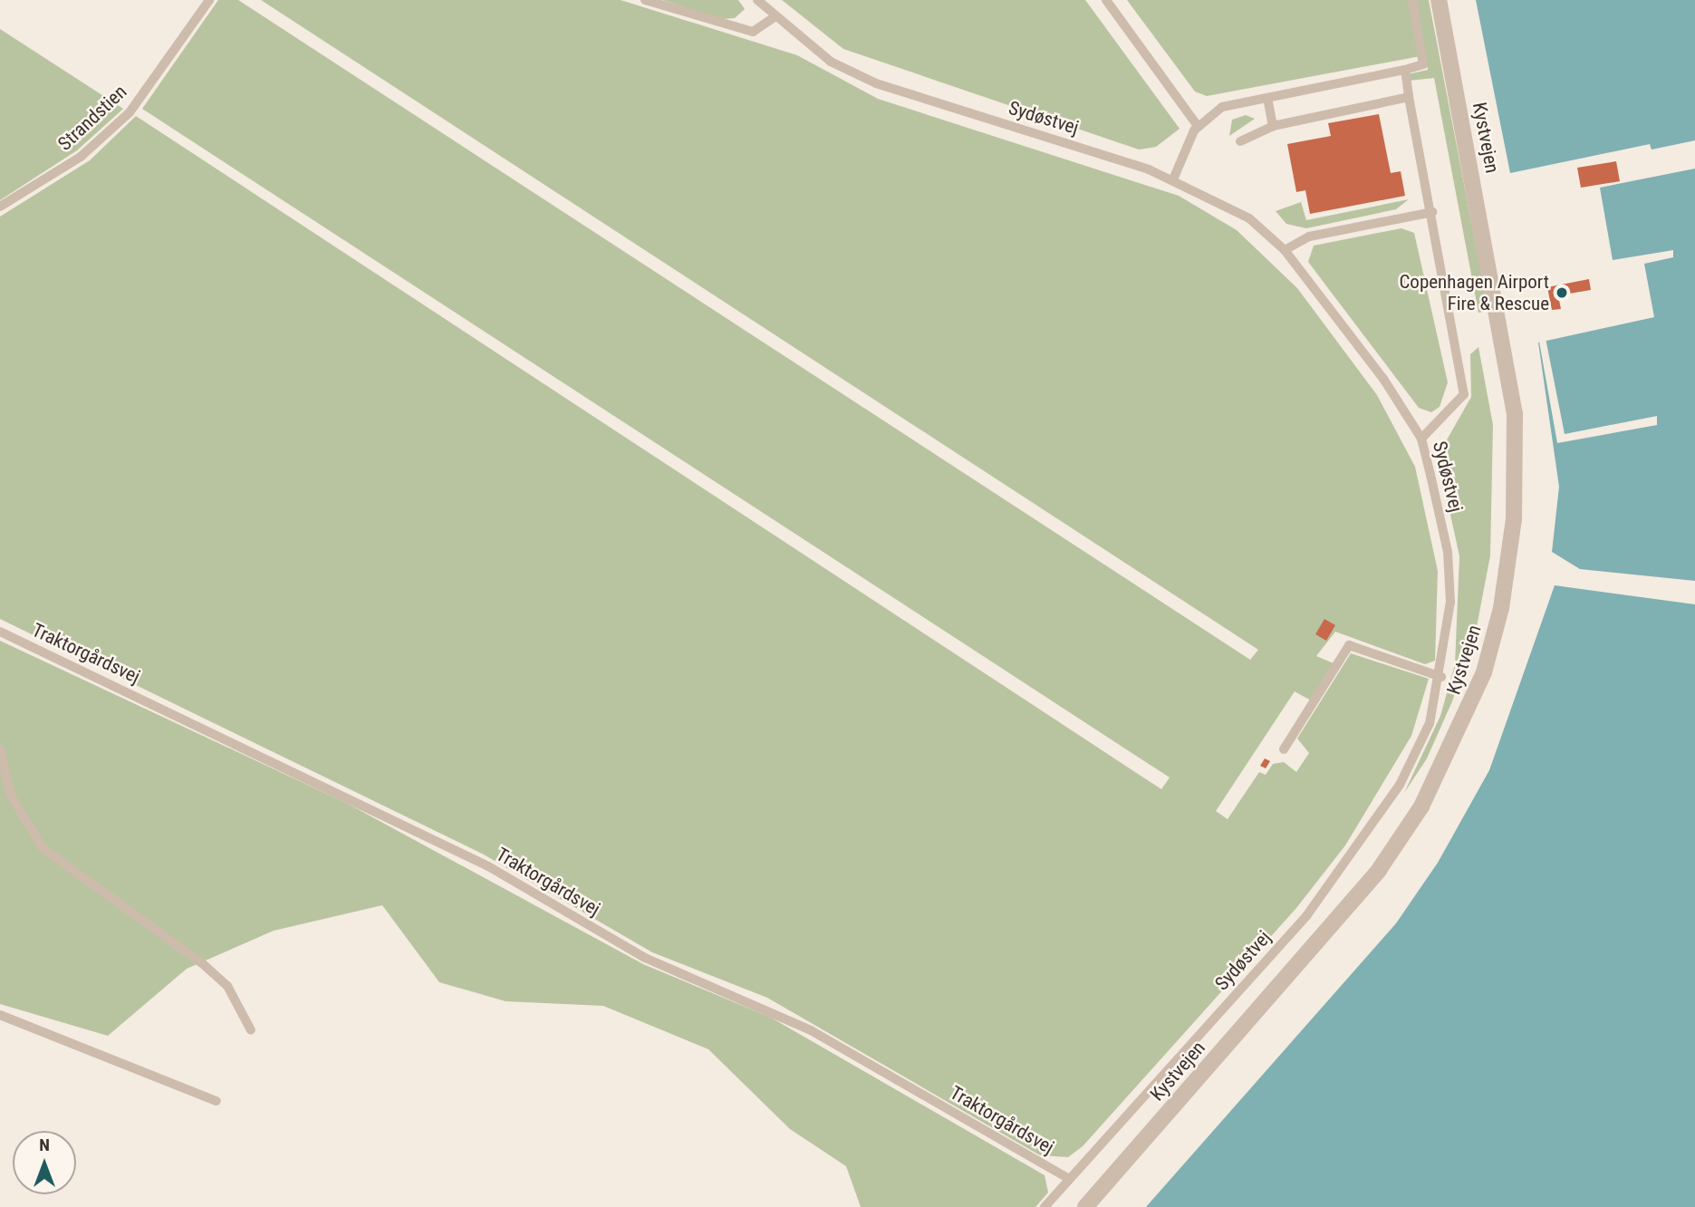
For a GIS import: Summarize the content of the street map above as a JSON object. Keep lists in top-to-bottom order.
{
  "streets": {
    "street": ["Kystvejen"],
    "lane": ["Strandstien", "Sydøstvej", "Traktorgårdsvej"]
  },
  "crossings": [
    ["Sydøstvej", "Traktorgårdsvej"]
  ],
  "places": ["Copenhagen Airport Fire & Rescue"],
  "north": "top"
}
